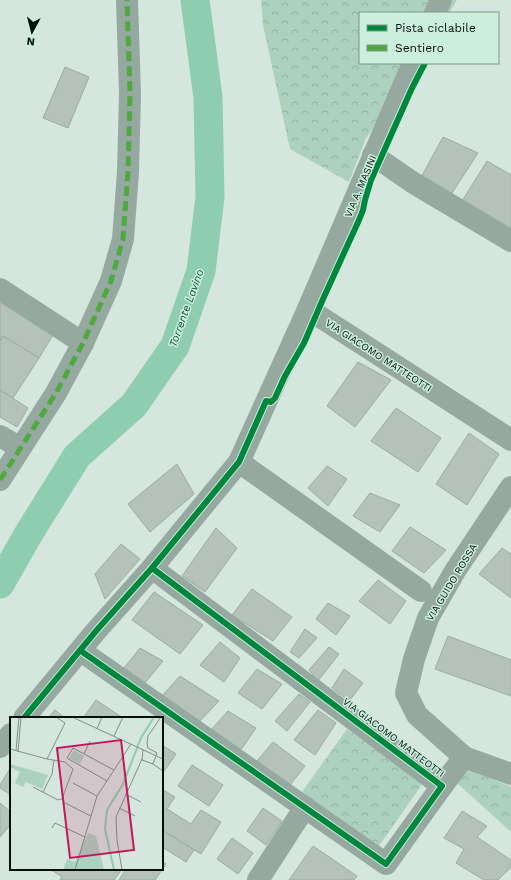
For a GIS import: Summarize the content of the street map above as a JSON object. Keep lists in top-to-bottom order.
{
  "streets": {
    "street": ["VIA A. MASINI", "VIA GIACOMO MATTEOTTI", "VIA GUIDO ROSSA"]
  },
  "crossings": [
    ["VIA A. MASINI", "VIA GIACOMO MATTEOTTI"]
  ],
  "water": ["Torrente Lavino"],
  "legend": ["Pista ciclabile", "Sentiero"],
  "north": "bottom"
}
